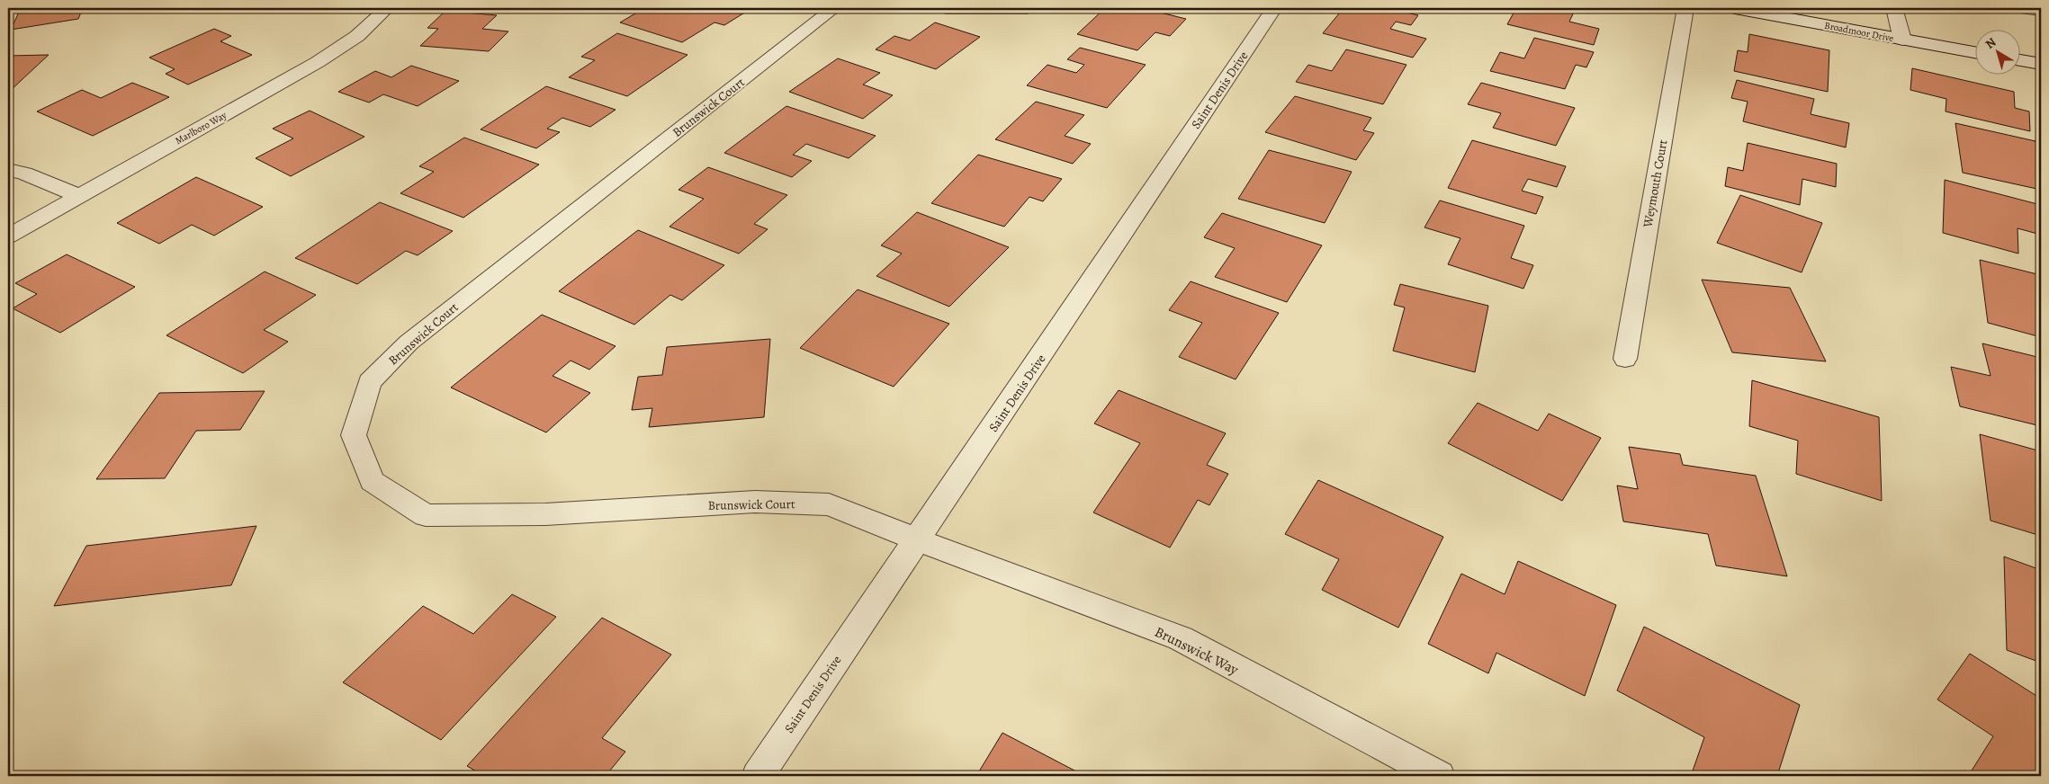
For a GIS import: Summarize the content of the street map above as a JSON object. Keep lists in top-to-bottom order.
{
  "streets": {
    "street": [
      "Broadmoor Drive",
      "Saint Denis Drive",
      "Brunswick Court",
      "Marlboro Way",
      "Weymouth Court",
      "Brunswick Way"
    ]
  },
  "crossings": [
    ["Saint Denis Drive", "Brunswick Court"],
    ["Saint Denis Drive", "Brunswick Way"],
    ["Brunswick Court", "Brunswick Way"]
  ],
  "north": "top left"
}
